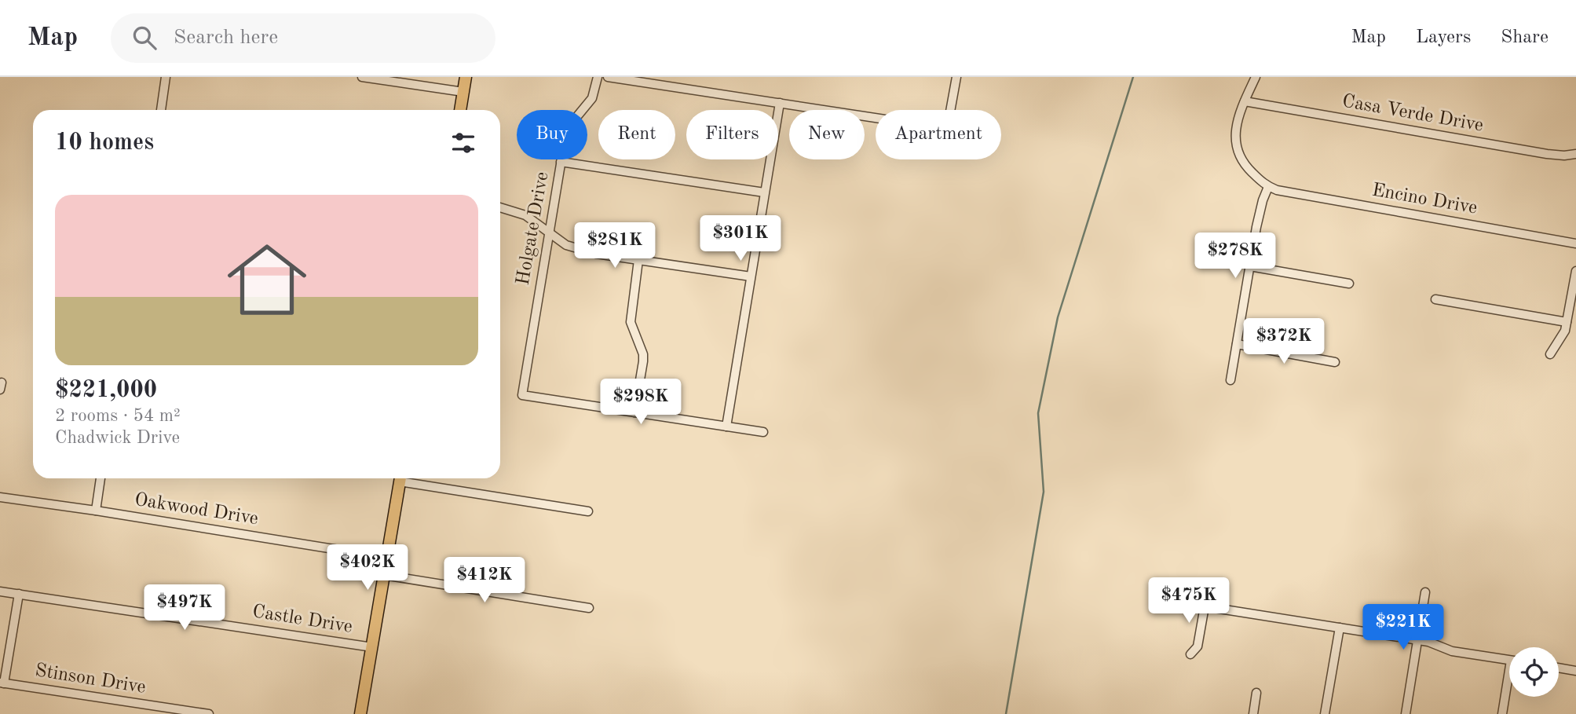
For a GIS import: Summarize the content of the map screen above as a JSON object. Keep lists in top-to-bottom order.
{
  "streets": {
    "street": [
      "Casa Verde Drive",
      "Encino Drive",
      "Holgate Drive",
      "Oakwood Drive",
      "Castle Drive",
      "Stinson Drive"
    ]
  },
  "page": {
    "header": "Map",
    "search": "Search here",
    "nav": ["Map", "Layers", "Share"],
    "chip": [
      "Buy",
      "Rent",
      "Filters",
      "New",
      "Apartment"
    ],
    "heading": "10 homes",
    "list": [
      {
        "name": "$221,000",
        "note": "2 rooms · 54 m² · Chadwick Drive"
      }
    ],
    "price": [
      "$301K",
      "$281K",
      "$278K",
      "$372K",
      "$298K",
      "$402K",
      "$412K",
      "$475K",
      "$497K",
      "$221K"
    ]
  }
}
